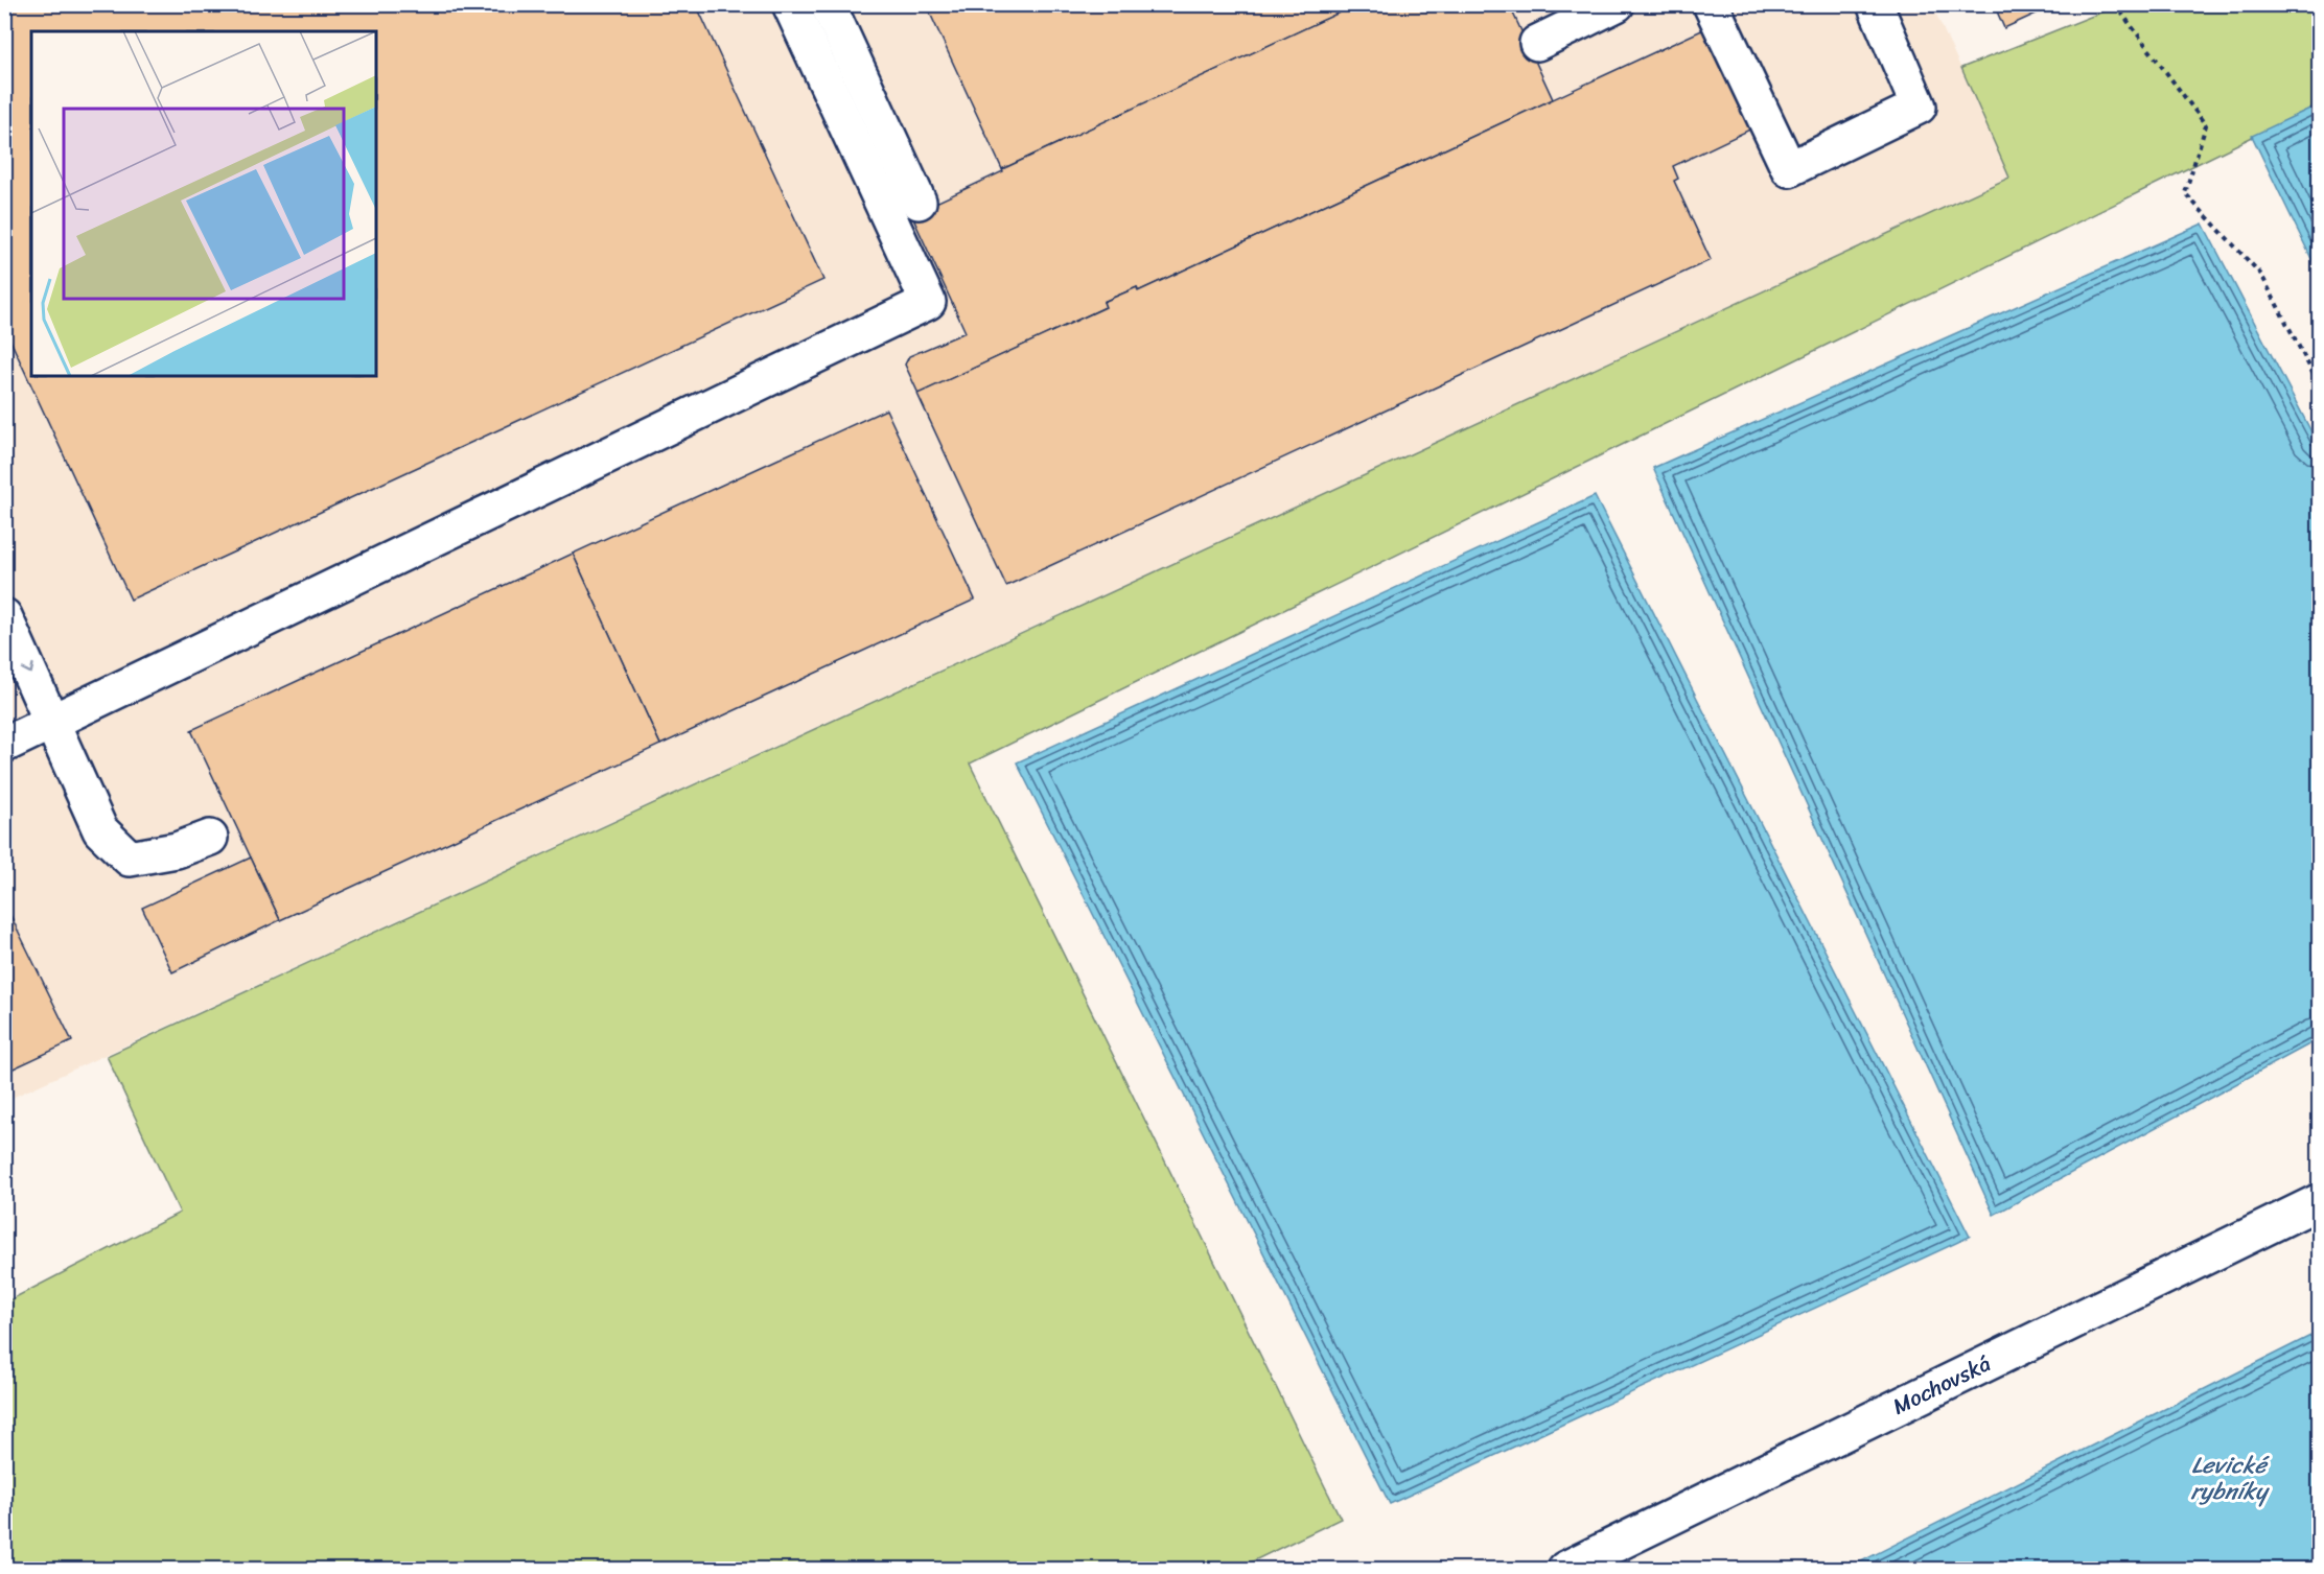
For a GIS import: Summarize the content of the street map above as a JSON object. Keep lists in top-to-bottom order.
{
  "streets": {
    "street": ["Mochovská"]
  },
  "water": ["Levické rybníky"]
}
